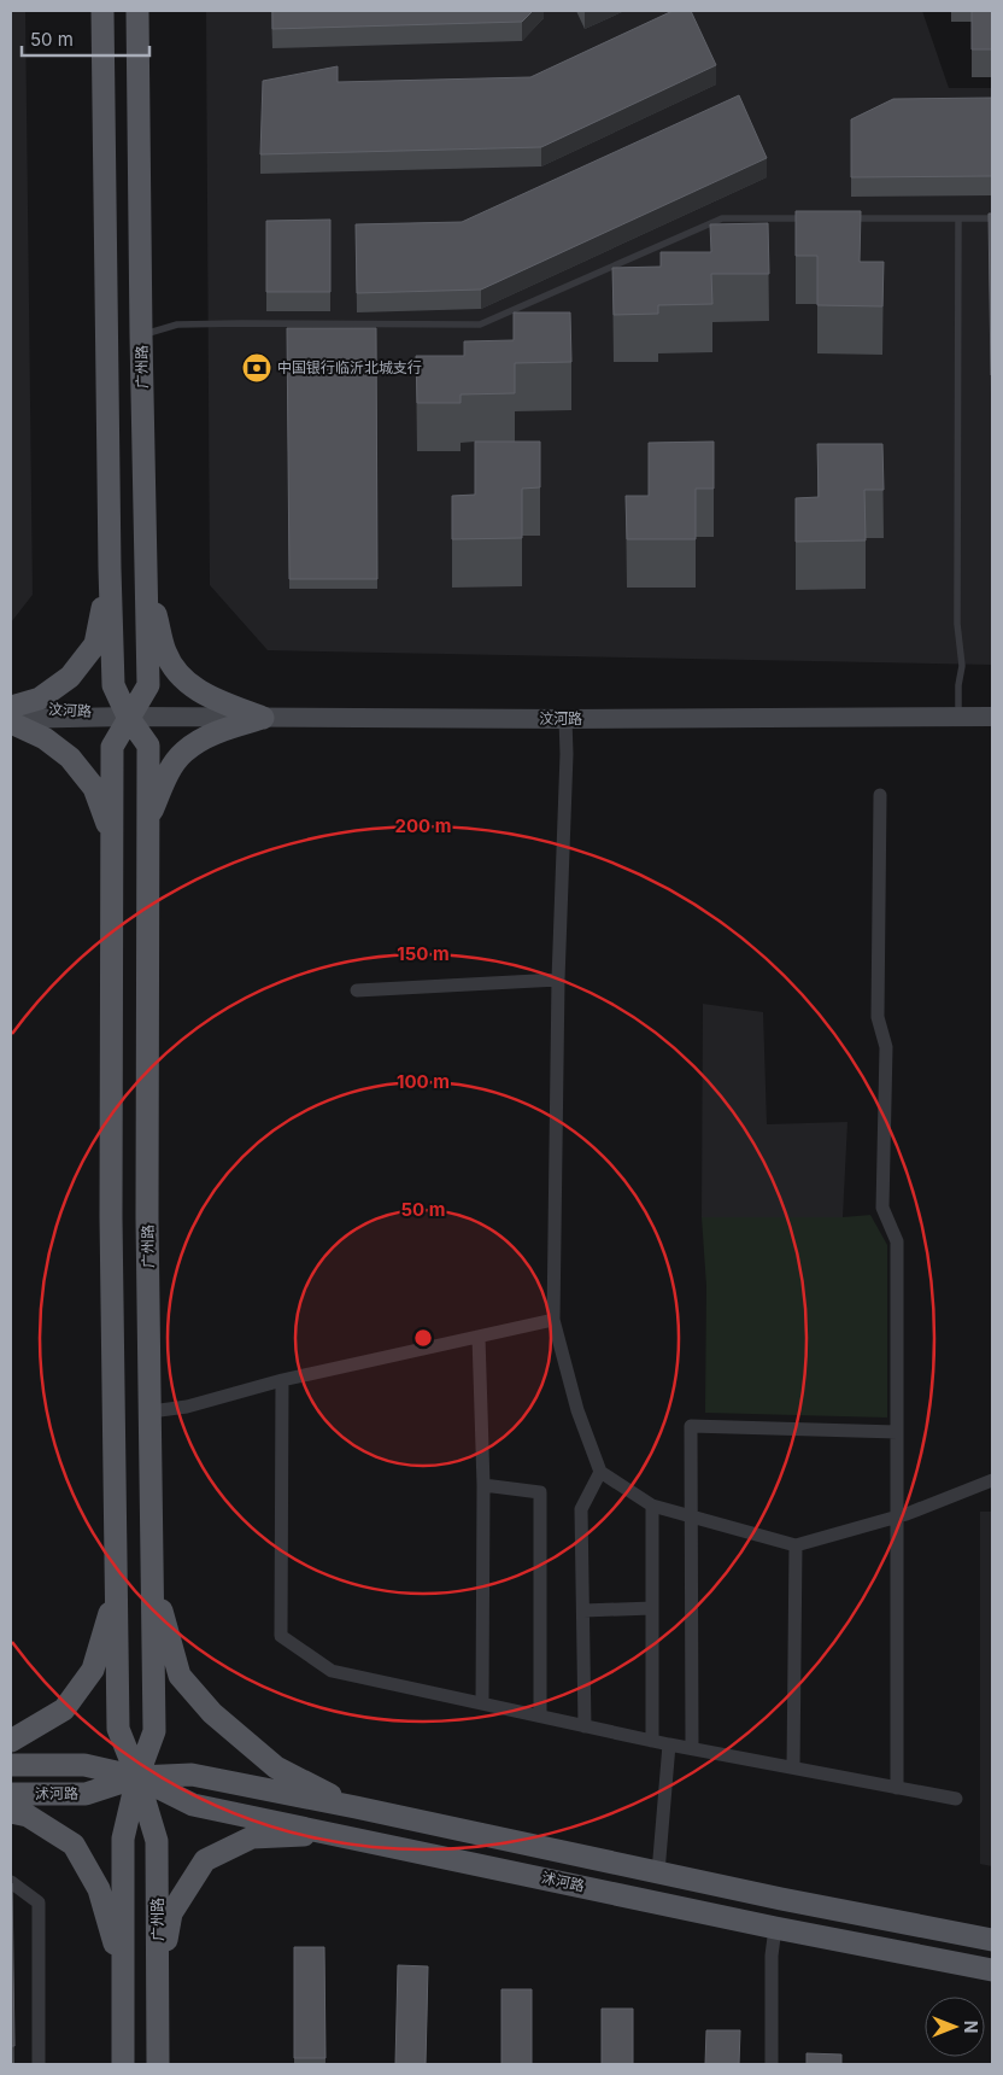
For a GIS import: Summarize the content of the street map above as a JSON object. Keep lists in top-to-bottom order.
{
  "streets": {
    "main road": ["广州路", "沭河路"],
    "street": ["汶河路"]
  },
  "crossings": [
    ["广州路", "汶河路"],
    ["广州路", "沭河路"]
  ],
  "places": {
    "bank": ["中国银行临沂北城支行"]
  },
  "scale_bar": "50 m",
  "north": "right",
  "rings": [
    "200 m",
    "150 m",
    "100 m",
    "50 m"
  ]
}
